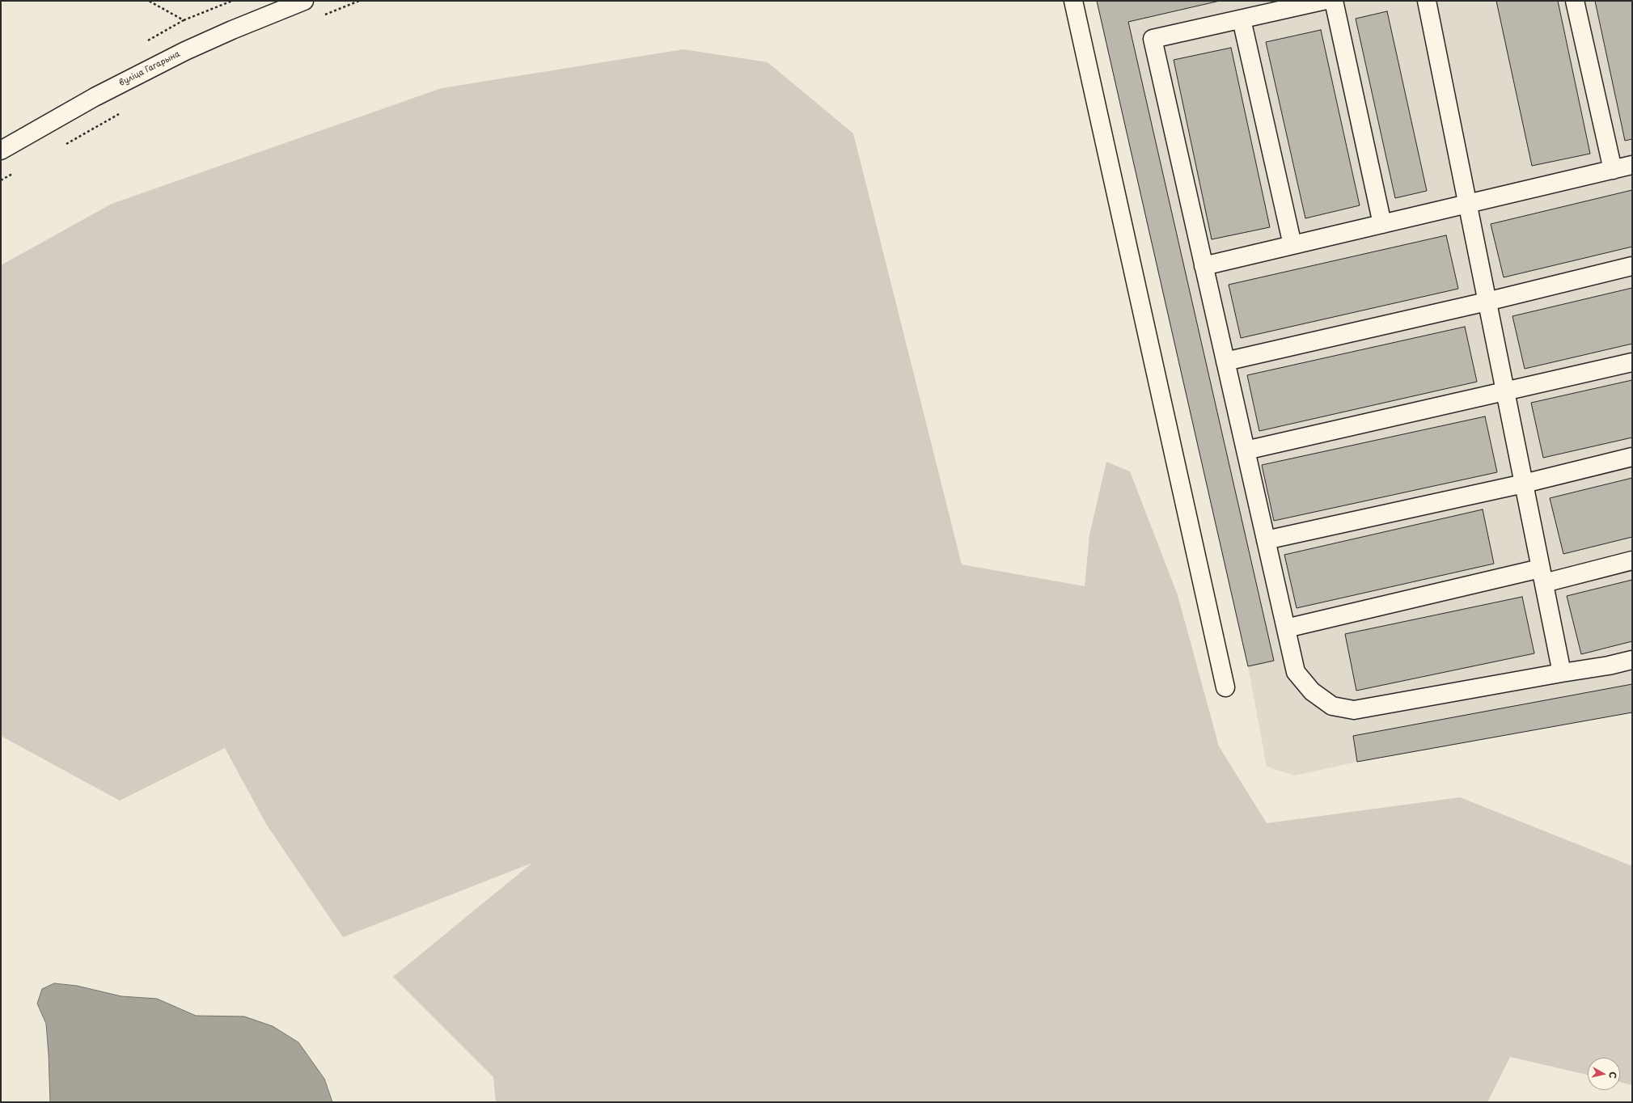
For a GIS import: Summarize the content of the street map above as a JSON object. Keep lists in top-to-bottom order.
{
  "streets": {
    "main road": ["вуліца Гагарына"]
  },
  "north": "right"
}
